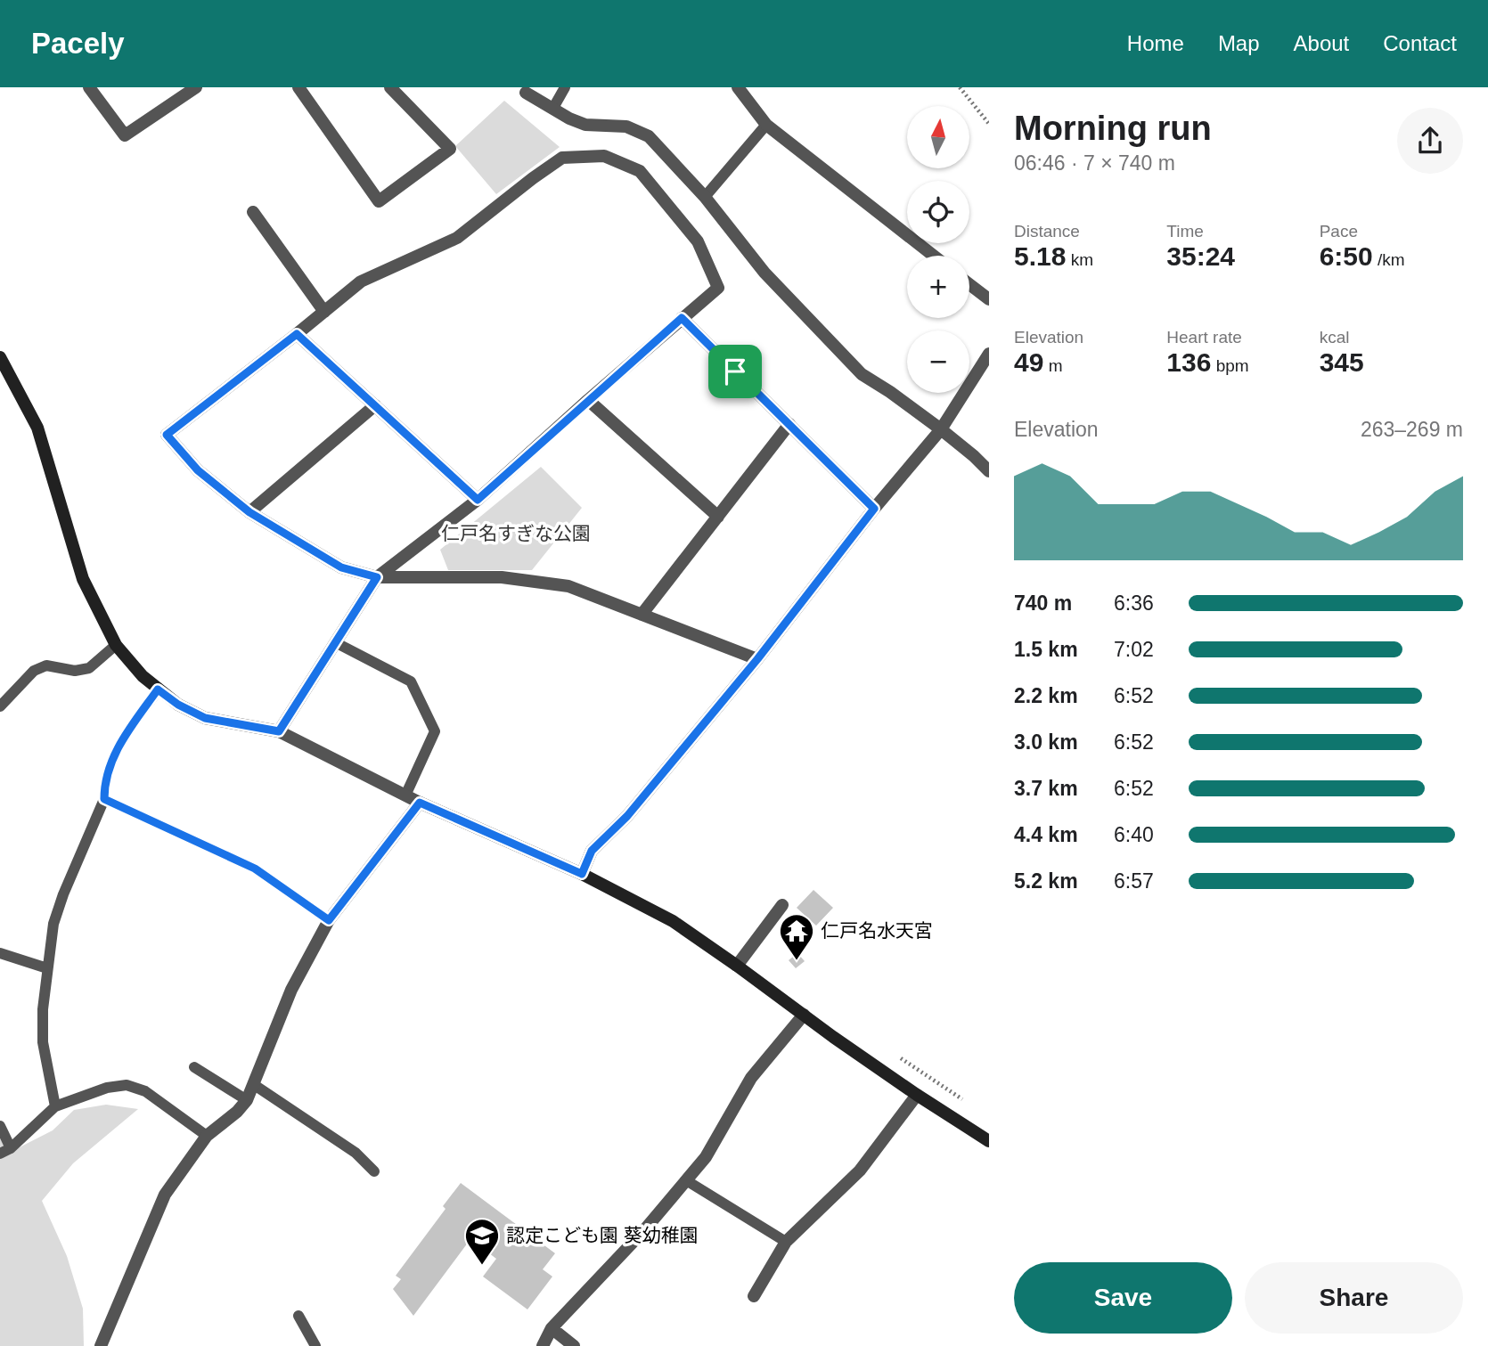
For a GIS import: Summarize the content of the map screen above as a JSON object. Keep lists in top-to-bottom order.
{
  "parks": ["仁戸名すぎな公園"],
  "places": {
    "temple": ["仁戸名水天宮"],
    "school or university": ["認定こども園 葵幼稚園"]
  },
  "north": "top",
  "page": {
    "header": "Pacely",
    "nav": [
      "Home",
      "Map",
      "About",
      "Contact"
    ],
    "heading": ["Morning run", "06:46 · 7 × 740 m"],
    "map_buttons": ["+", "−"],
    "stats": [
      ["Distance", "5.18 km"],
      ["Time", "35:24"],
      ["Pace", "6:50 /km"],
      ["Elevation", "49 m"],
      ["Heart rate", "136 bpm"],
      ["kcal", "345"]
    ],
    "chart": ["Elevation", "263–269 m"],
    "list": [
      {
        "name": "740 m",
        "note": "6:36"
      },
      {
        "name": "1.5 km",
        "note": "7:02"
      },
      {
        "name": "2.2 km",
        "note": "6:52"
      },
      {
        "name": "3.0 km",
        "note": "6:52"
      },
      {
        "name": "3.7 km",
        "note": "6:52"
      },
      {
        "name": "4.4 km",
        "note": "6:40"
      },
      {
        "name": "5.2 km",
        "note": "6:57"
      }
    ],
    "buttons": ["Save", "Share"]
  }
}
